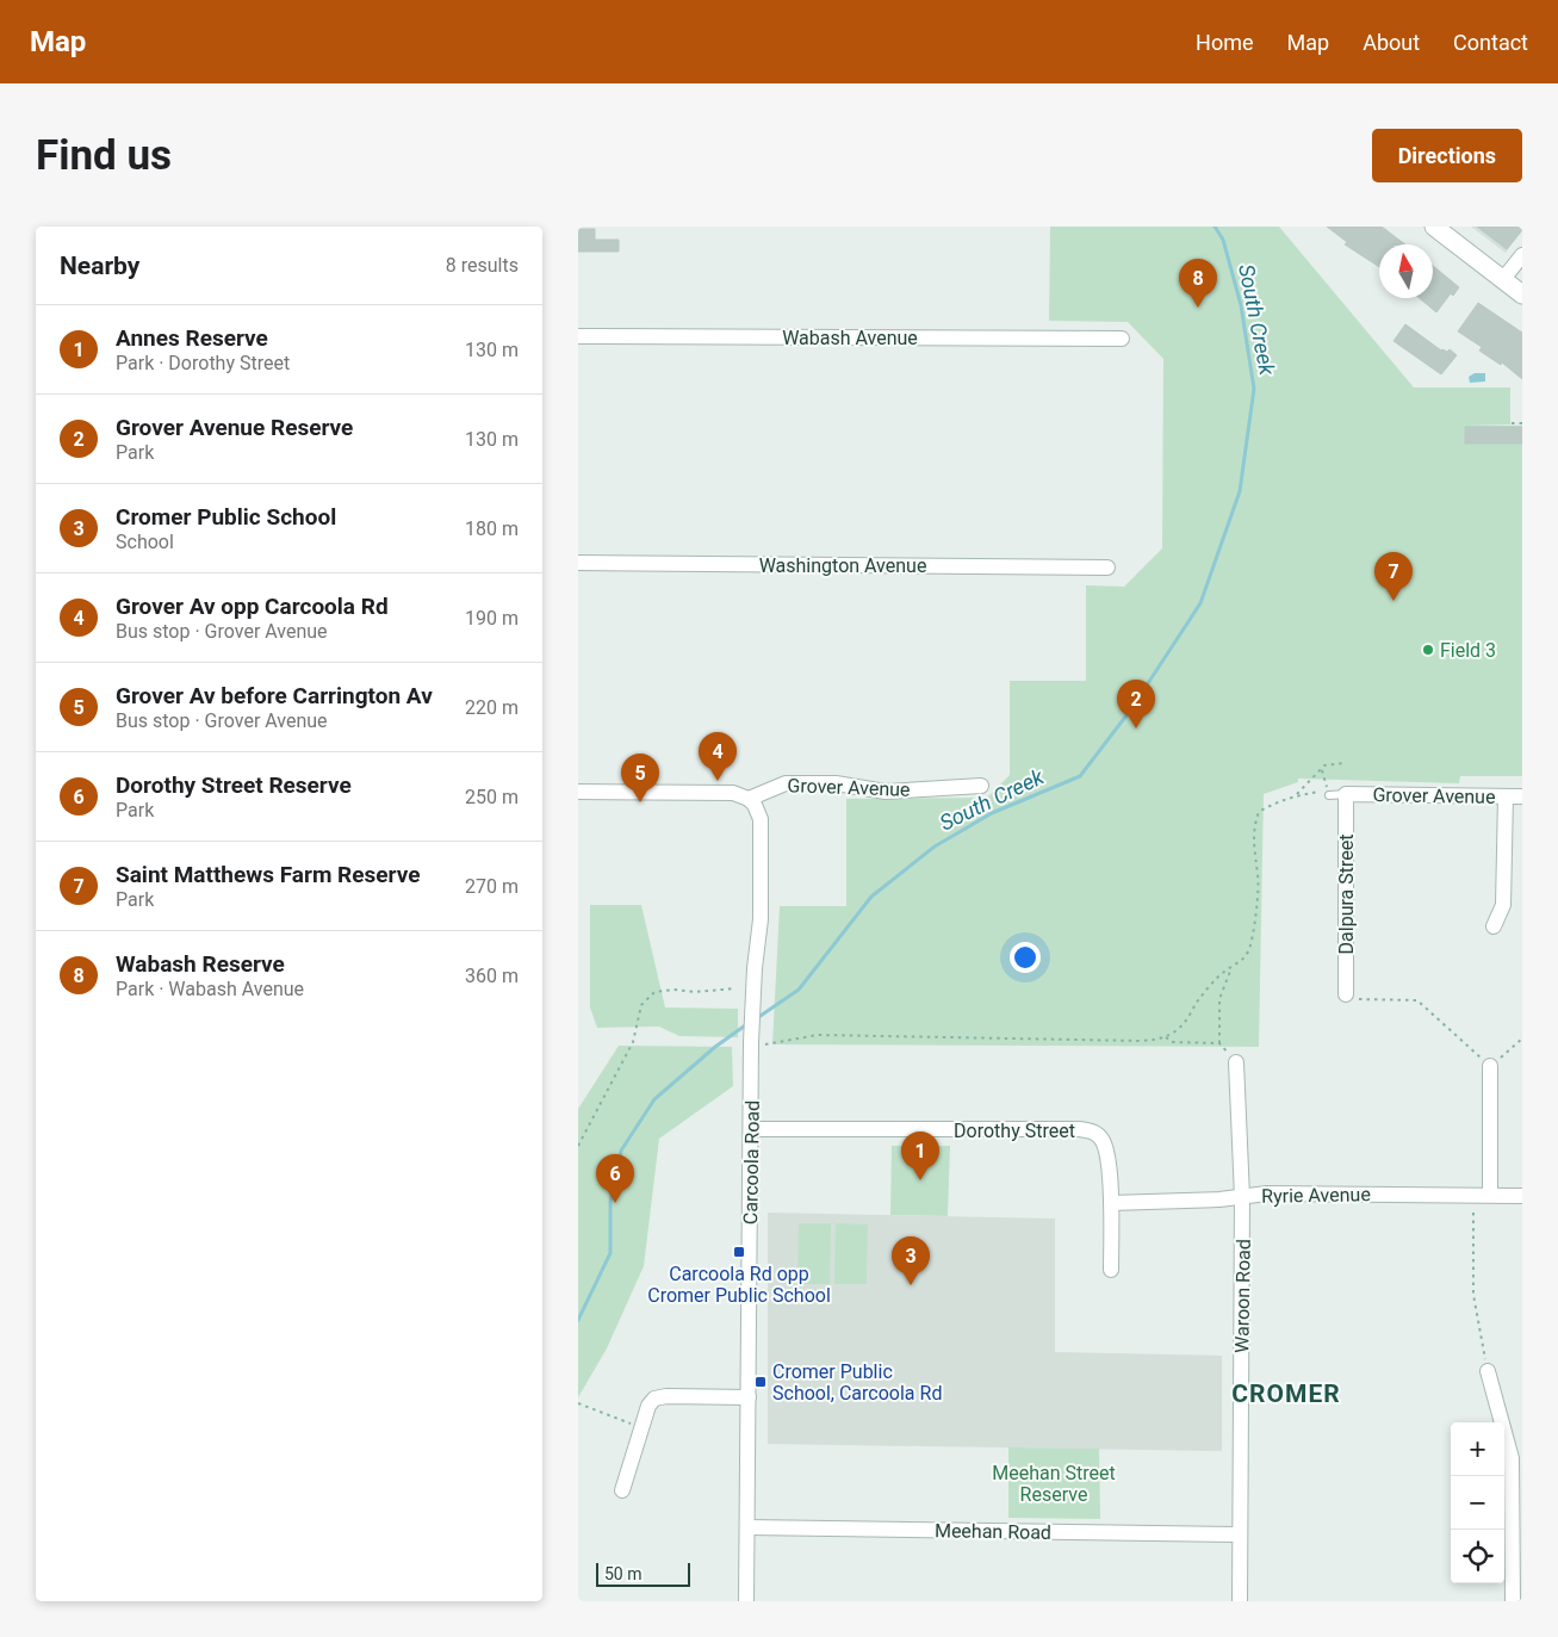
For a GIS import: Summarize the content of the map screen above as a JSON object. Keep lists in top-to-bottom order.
{
  "streets": {
    "street": [
      "Wabash Avenue",
      "Washington Avenue",
      "Grover Avenue",
      "Dalpura Street",
      "Dorothy Street",
      "Carcoola Road",
      "Ryrie Avenue",
      "Waroon Road",
      "Meehan Road"
    ]
  },
  "crossings": [
    ["Grover Avenue", "Dalpura Street"],
    ["Grover Avenue", "Carcoola Road"],
    ["Dorothy Street", "Carcoola Road"],
    ["Dorothy Street", "Ryrie Avenue"],
    ["Carcoola Road", "Meehan Road"],
    ["Ryrie Avenue", "Waroon Road"],
    ["Waroon Road", "Meehan Road"]
  ],
  "districts": ["CROMER"],
  "water": ["South Creek"],
  "parks": ["Meehan Street Reserve"],
  "places": {
    "other": ["Field 3"],
    "transit": ["Carcoola Rd opp Cromer Public School", "Cromer Public School, Carcoola Rd"]
  },
  "scale_bar": "50 m",
  "north": "top",
  "page": {
    "header": "Map",
    "nav": [
      "Home",
      "Map",
      "About",
      "Contact"
    ],
    "buttons": "Directions",
    "title": "Find us",
    "heading": ["Nearby", "8 results"],
    "pins": [
      "8",
      "7",
      "2",
      "4",
      "5",
      "1",
      "6",
      "3"
    ],
    "list": [
      {
        "mark": "1",
        "name": "Annes Reserve",
        "note": "Park · Dorothy Street",
        "value": "130 m"
      },
      {
        "mark": "2",
        "name": "Grover Avenue Reserve",
        "note": "Park",
        "value": "130 m"
      },
      {
        "mark": "3",
        "name": "Cromer Public School",
        "note": "School",
        "value": "180 m"
      },
      {
        "mark": "4",
        "name": "Grover Av opp Carcoola Rd",
        "note": "Bus stop · Grover Avenue",
        "value": "190 m"
      },
      {
        "mark": "5",
        "name": "Grover Av before Carrington Av",
        "note": "Bus stop · Grover Avenue",
        "value": "220 m"
      },
      {
        "mark": "6",
        "name": "Dorothy Street Reserve",
        "note": "Park",
        "value": "250 m"
      },
      {
        "mark": "7",
        "name": "Saint Matthews Farm Reserve",
        "note": "Park",
        "value": "270 m"
      },
      {
        "mark": "8",
        "name": "Wabash Reserve",
        "note": "Park · Wabash Avenue",
        "value": "360 m"
      }
    ],
    "map_buttons": ["+", "−"],
    "scale": "50 m"
  }
}
